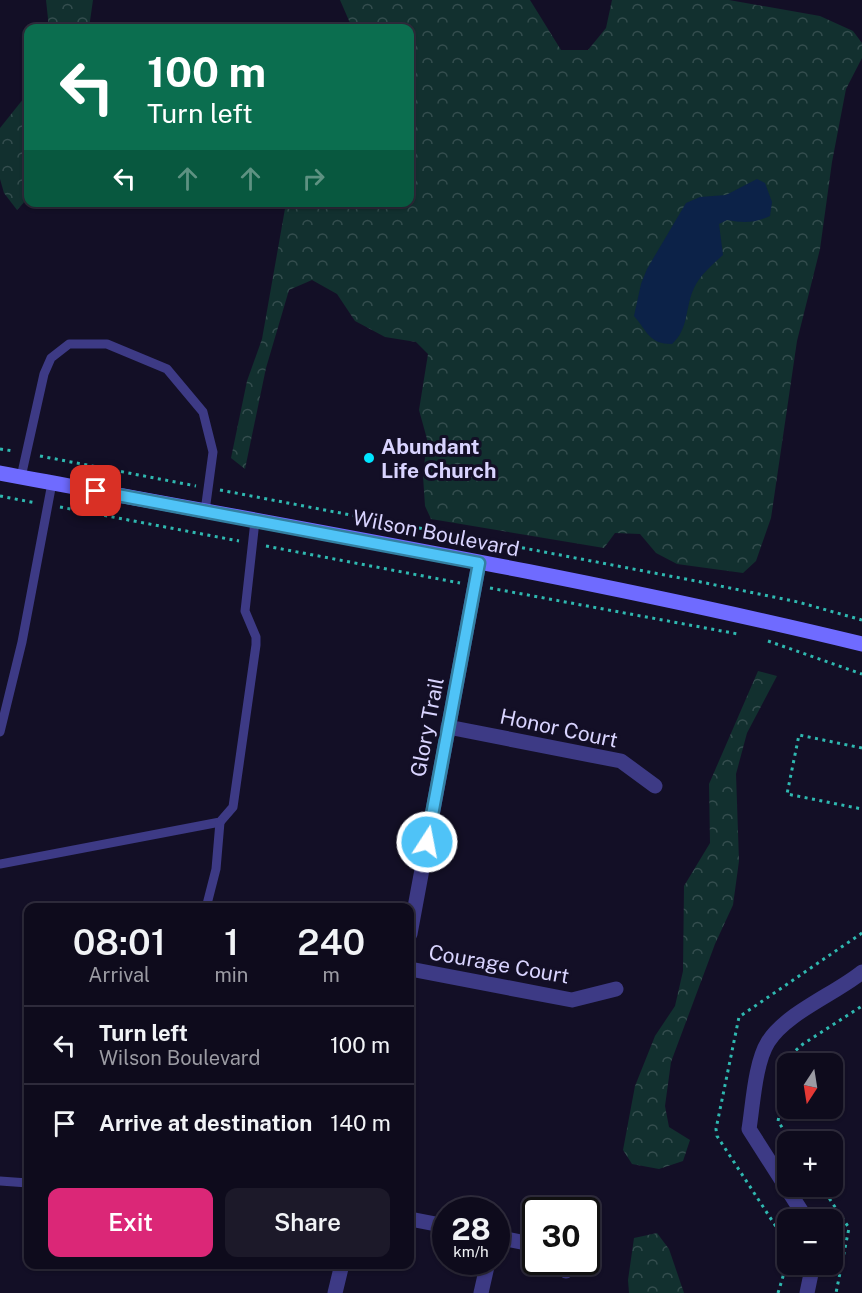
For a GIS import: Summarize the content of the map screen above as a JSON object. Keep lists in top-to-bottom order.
{
  "streets": {
    "main road": ["Wilson Boulevard"],
    "street": ["Glory Trail", "Honor Court", "Courage Court"]
  },
  "crossings": [
    ["Wilson Boulevard", "Glory Trail"],
    ["Glory Trail", "Honor Court"]
  ],
  "places": ["Abundant Life Church"],
  "north": "bottom",
  "page": {
    "turn": ["100 m", "Turn left"],
    "eta": [
      "08:01",
      "Arrival",
      "1",
      "min",
      "240",
      "m"
    ],
    "list": [
      {
        "name": "Turn left",
        "note": "Wilson Boulevard",
        "value": "100 m"
      },
      {
        "name": "Arrive at destination",
        "value": "140 m"
      }
    ],
    "map_buttons": ["+", "−"],
    "buttons": ["Exit", "Share"],
    "speed": "28 km/h",
    "limit": "30"
  }
}
